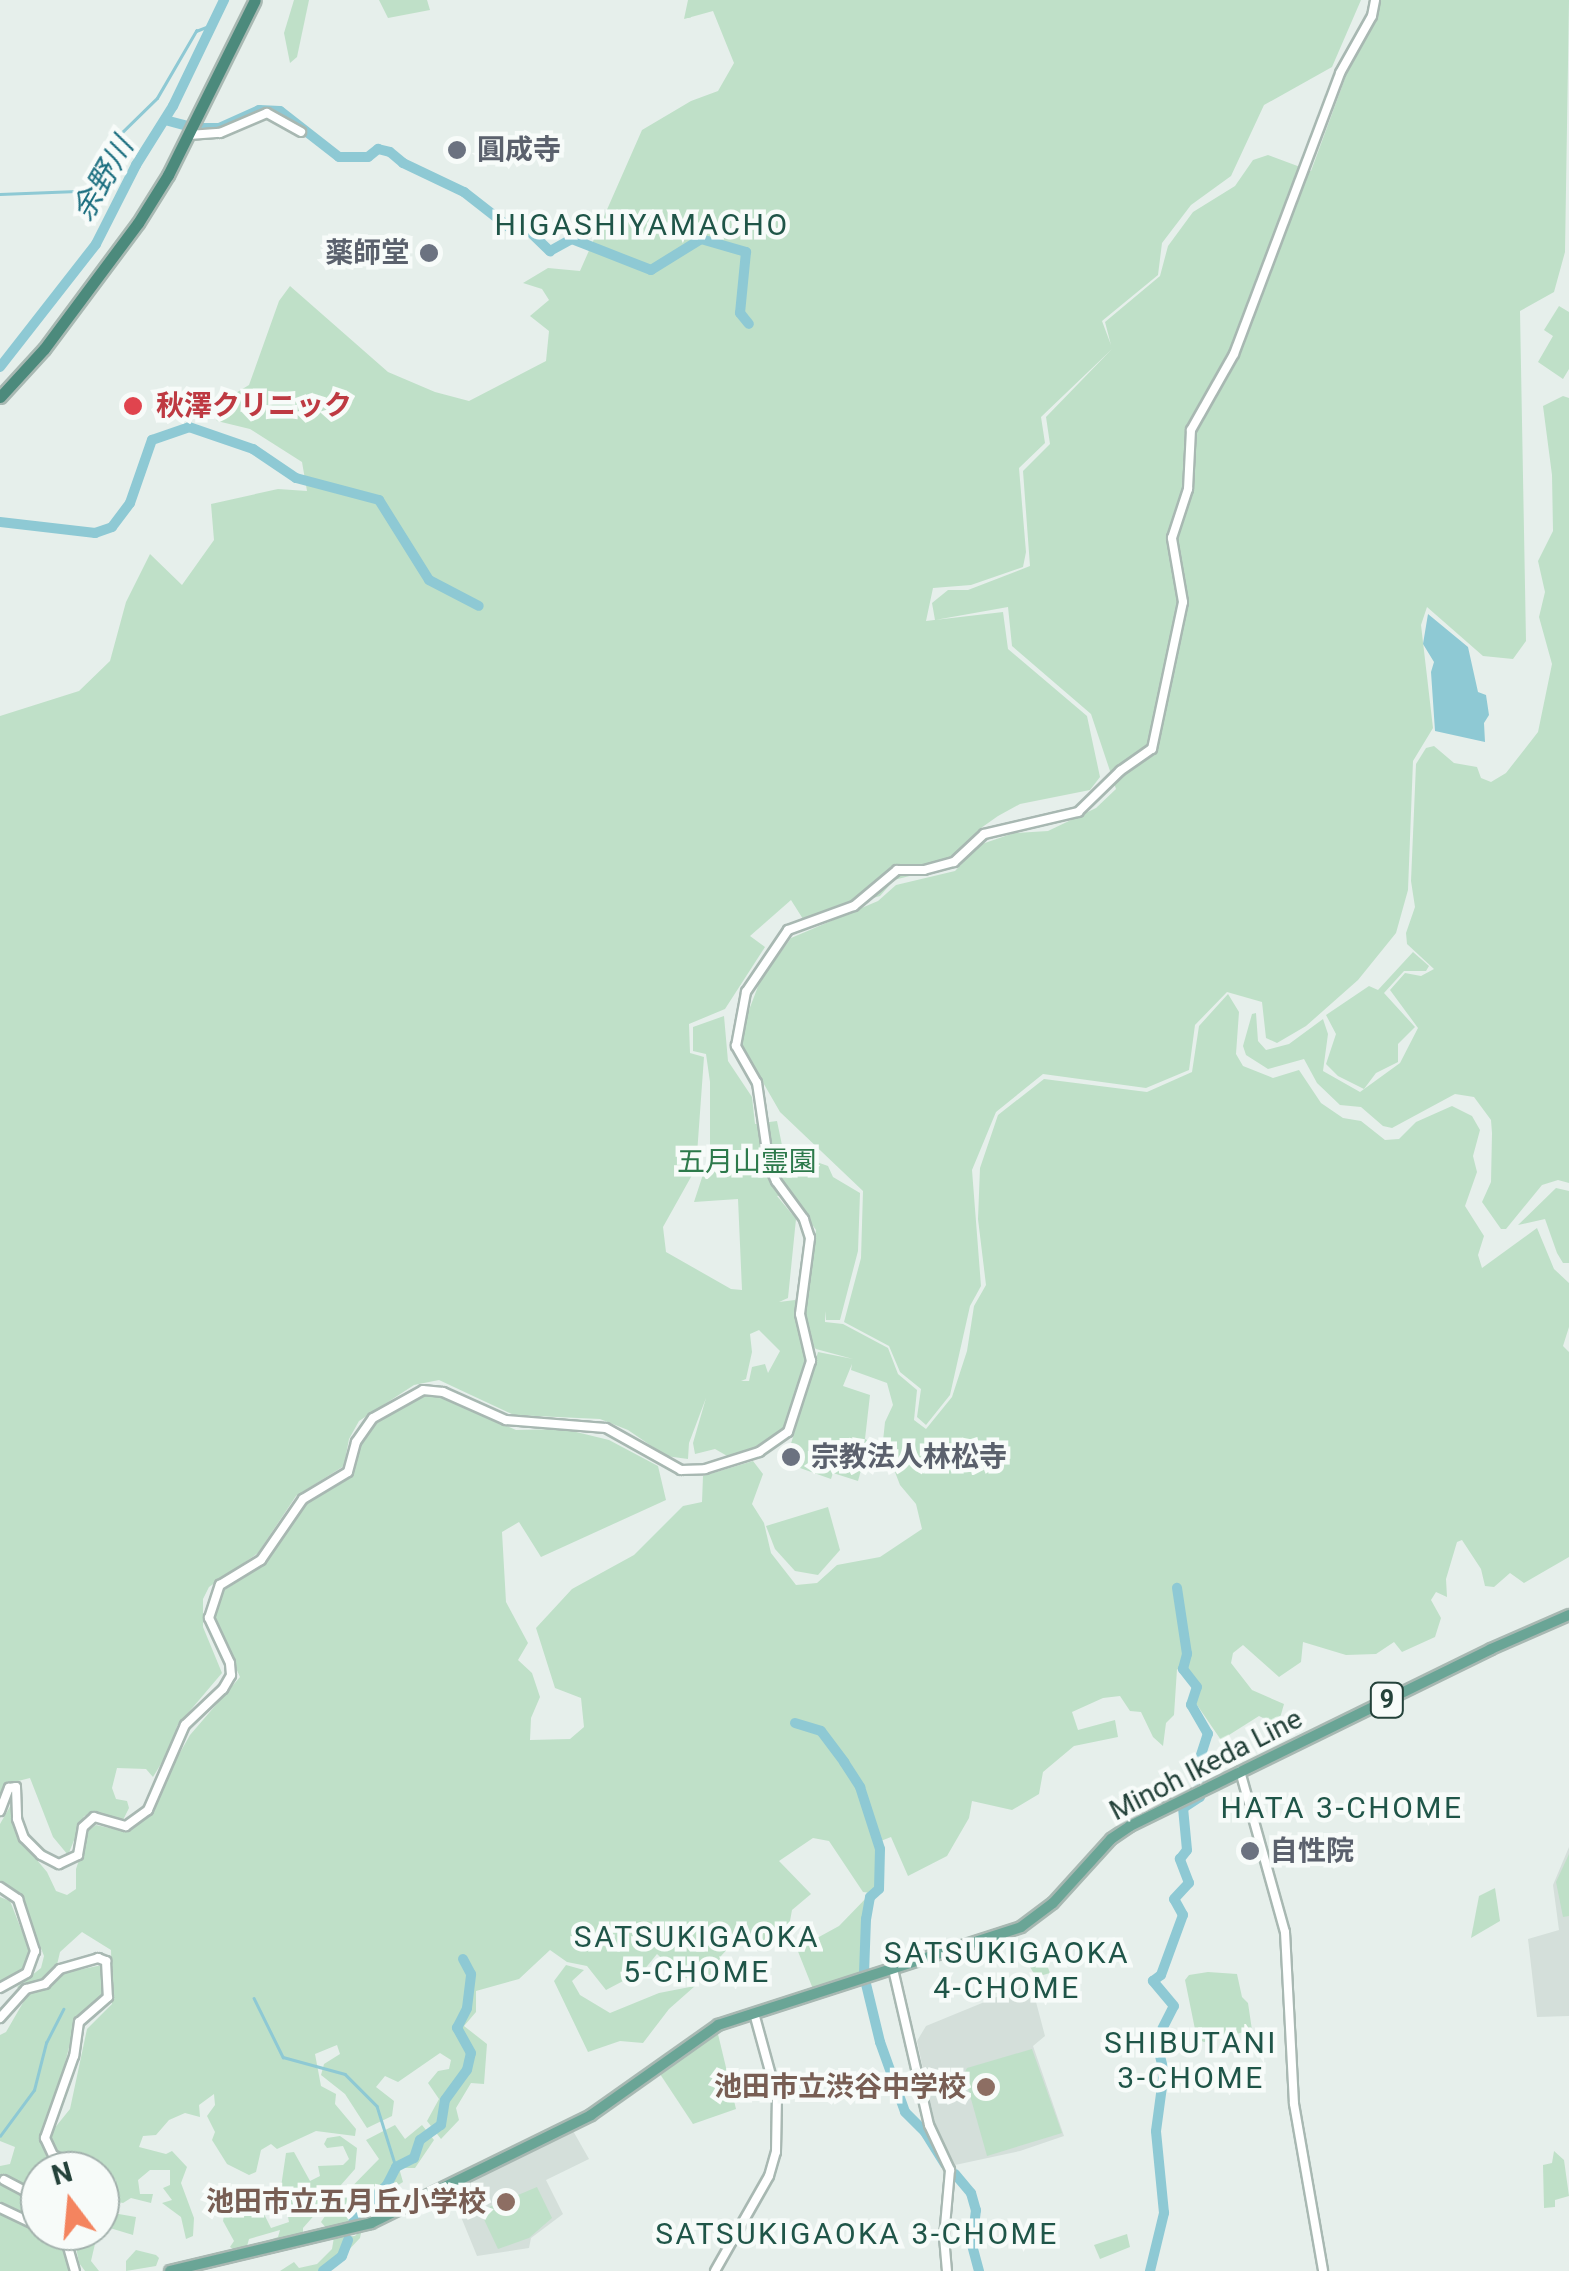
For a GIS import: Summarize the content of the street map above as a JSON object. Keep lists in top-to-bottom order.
{
  "streets": {
    "main road": ["9", "Minoh Ikeda Line"]
  },
  "districts": [
    "HIGASHIYAMACHO",
    "HATA 3-CHOME",
    "SATSUKIGAOKA 5-CHOME",
    "SATSUKIGAOKA 4-CHOME",
    "SHIBUTANI 3-CHOME",
    "SATSUKIGAOKA 3-CHOME"
  ],
  "water": ["余野川"],
  "parks": ["五月山霊園"],
  "places": [
    "圓成寺",
    "薬師堂",
    "秋澤クリニック",
    "宗教法人林松寺",
    "自性院",
    "池田市立渋谷中学校",
    "池田市立五月丘小学校"
  ],
  "north": "top"
}
